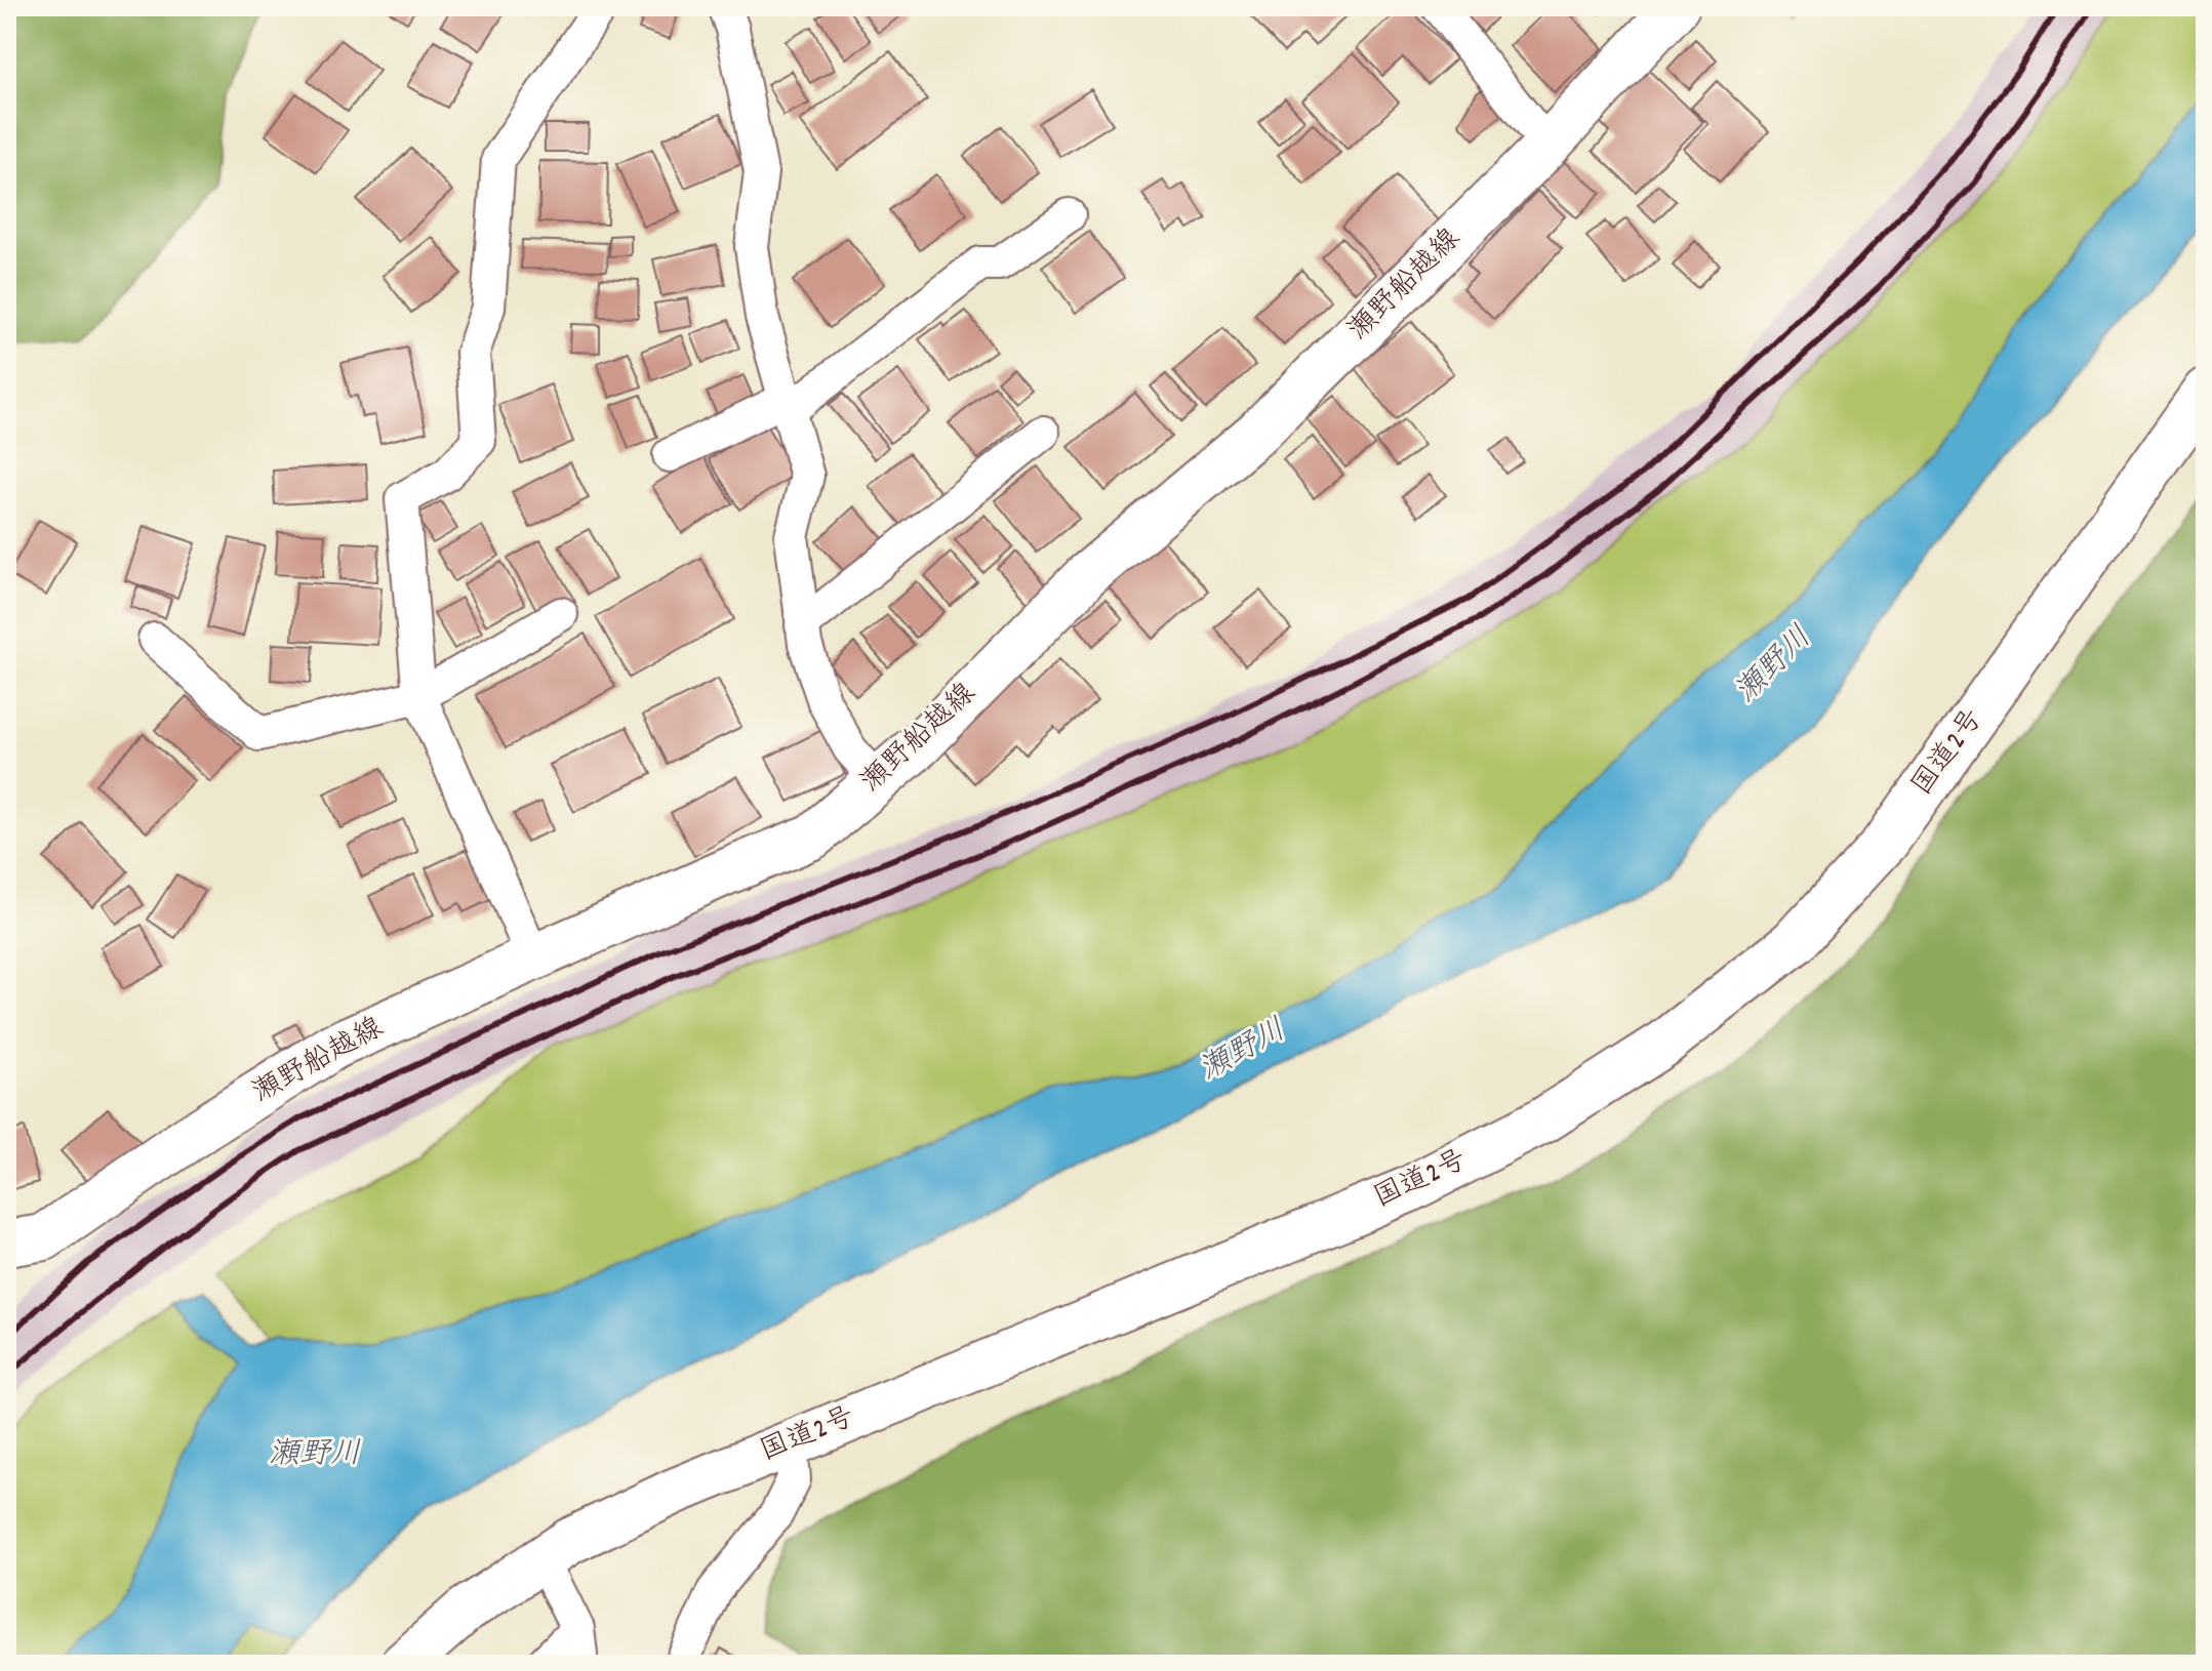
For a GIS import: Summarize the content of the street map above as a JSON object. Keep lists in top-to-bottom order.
{
  "streets": {
    "main road": ["瀬野船越線", "国道2号"]
  },
  "water": ["瀬野川"]
}
